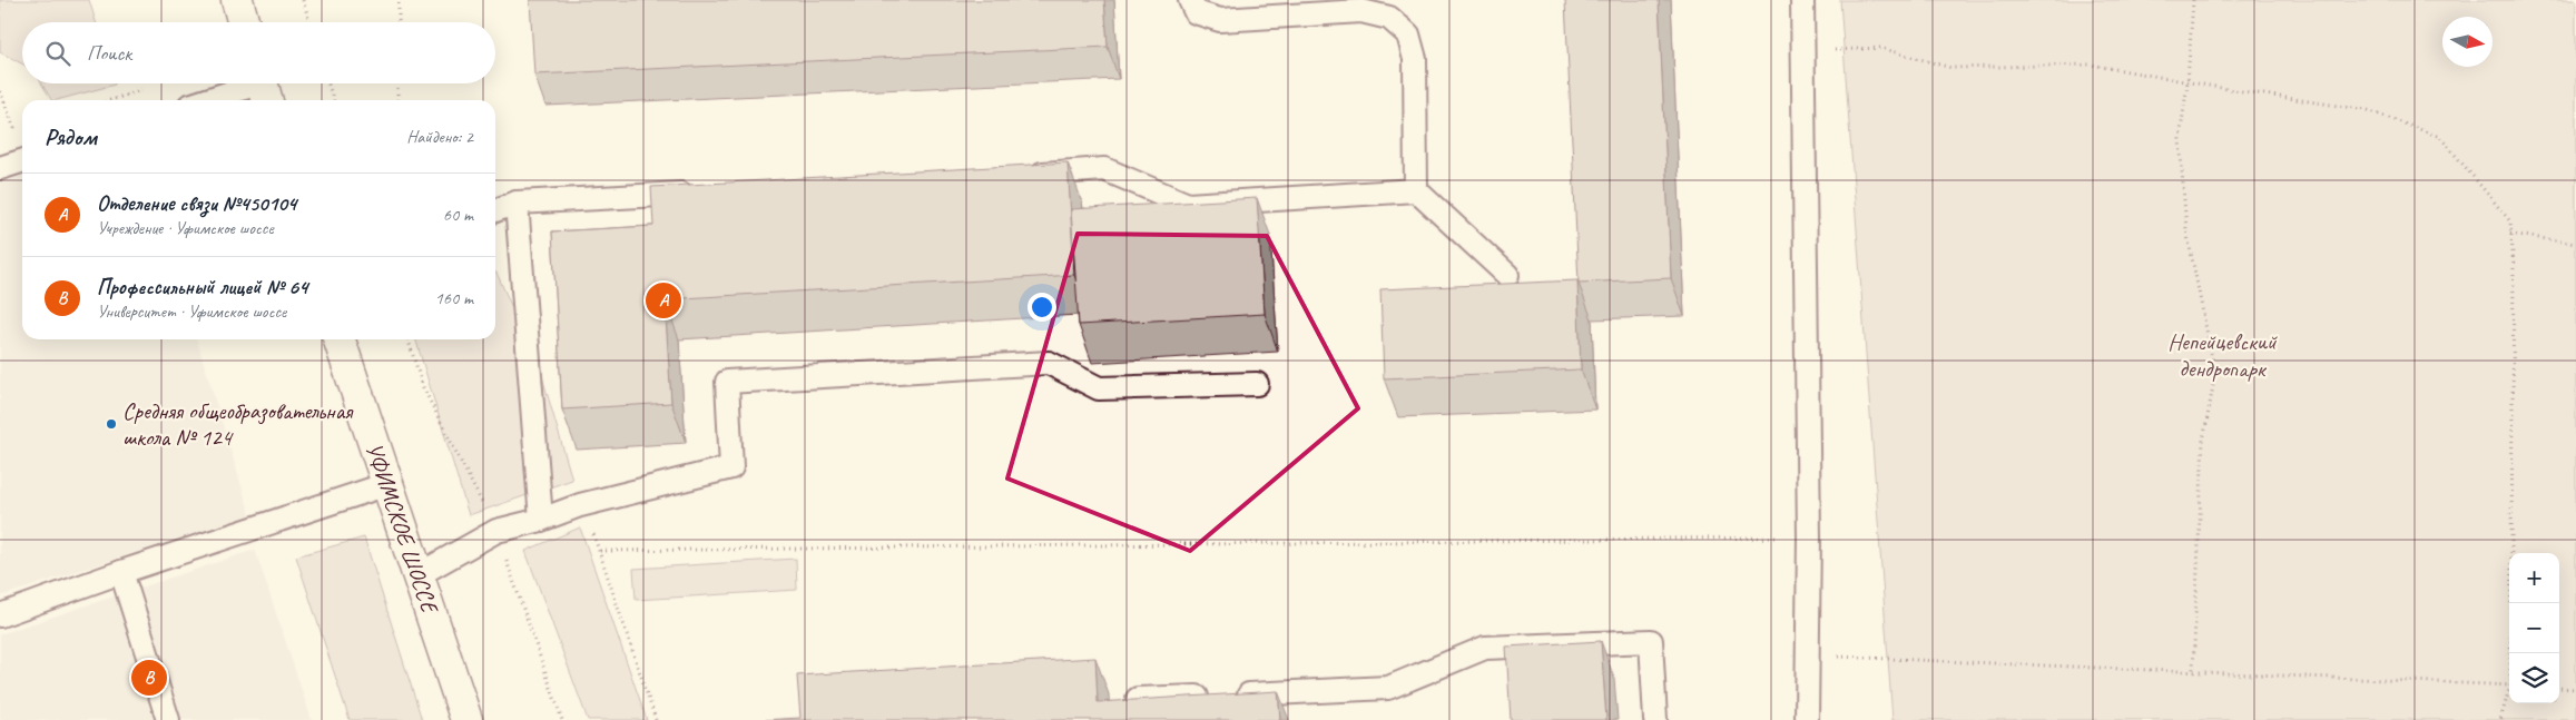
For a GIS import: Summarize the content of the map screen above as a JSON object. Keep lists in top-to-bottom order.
{
  "streets": {
    "main road": ["УФИМСКОЕ ШОССЕ"]
  },
  "parks": ["Непейцевский дендропарк"],
  "places": ["Средняя общеобразовательная школа № 124"],
  "north": "right",
  "page": {
    "search": "Поиск",
    "heading": ["Рядом", "Найдено: 2"],
    "list": [
      {
        "mark": "A",
        "name": "Отделение связи №450104",
        "note": "Учреждение · Уфимское шоссе",
        "value": "60 m"
      },
      {
        "mark": "B",
        "name": "Профессильный лицей № 64",
        "note": "Университет · Уфимское шоссе",
        "value": "160 m"
      }
    ],
    "pins": ["A", "B"],
    "map_buttons": ["+", "−"]
  }
}
